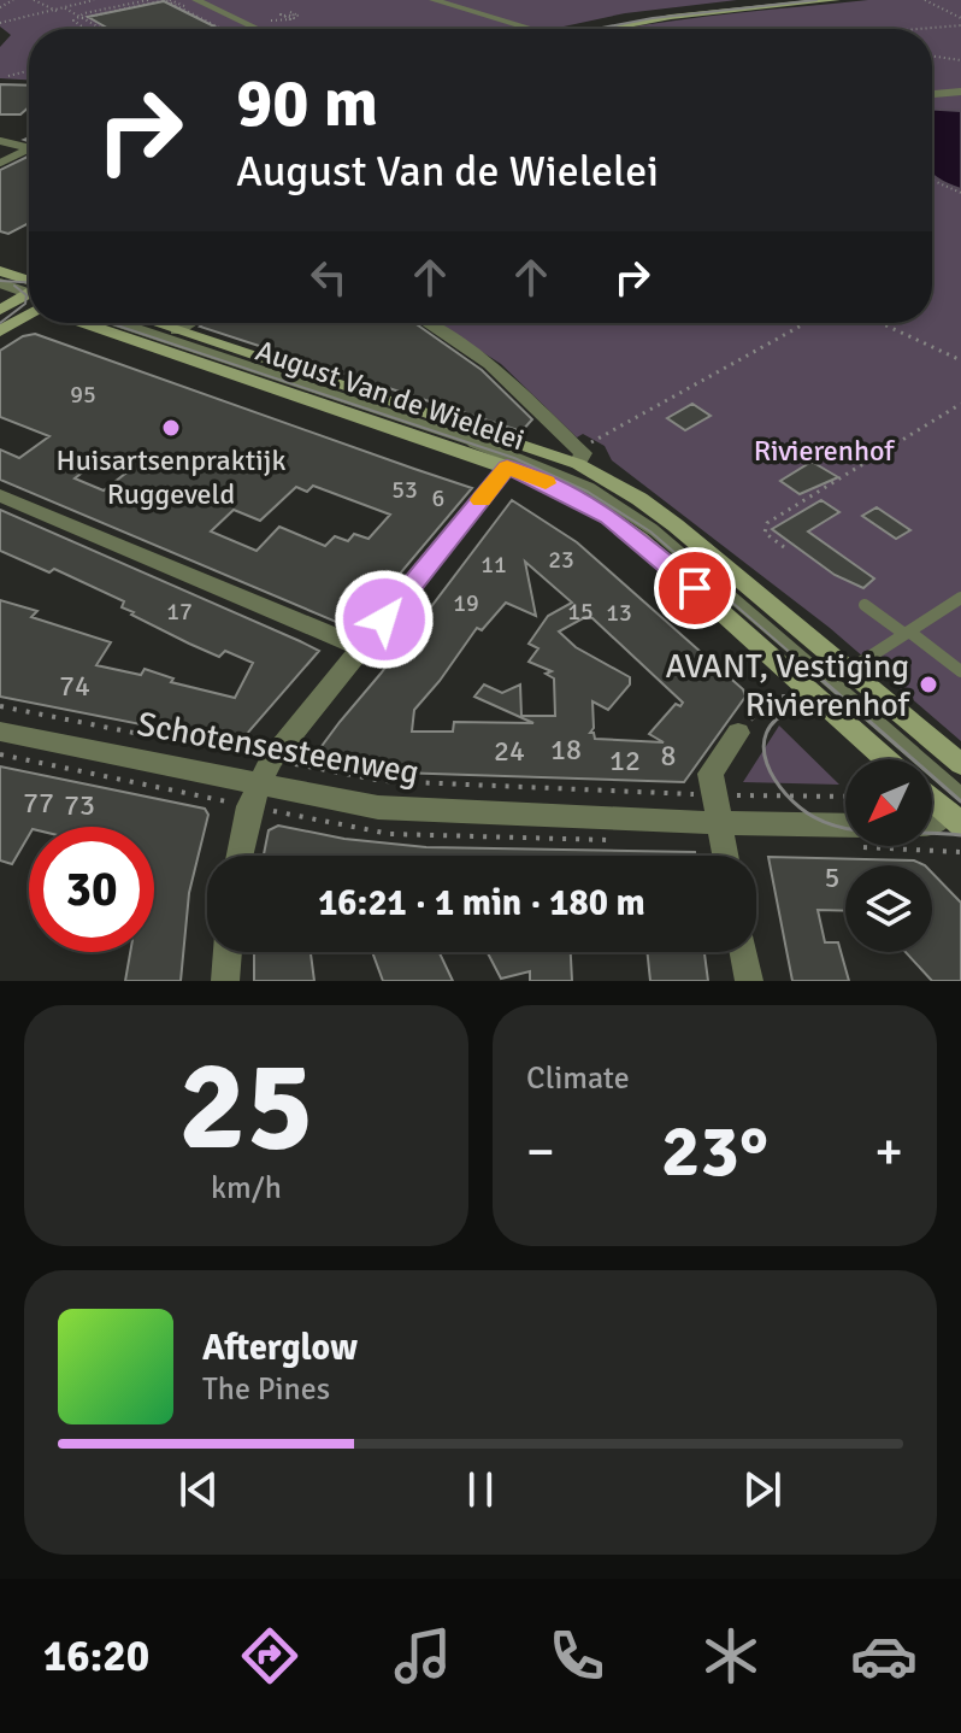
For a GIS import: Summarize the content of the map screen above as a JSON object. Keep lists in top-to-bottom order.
{
  "streets": {
    "main road": ["August Van de Wielelei"],
    "street": ["Schotensesteenweg"]
  },
  "parks": ["Rivierenhof"],
  "places": ["Huisartsenpraktijk Ruggeveld", "AVANT, Vestiging Rivierenhof"],
  "house_numbers": [
    "95",
    "53",
    "6",
    "23",
    "11",
    "19",
    "17",
    "15",
    "13",
    "74",
    "18",
    "24",
    "8",
    "12",
    "77",
    "73",
    "5"
  ],
  "north": "bottom left",
  "page": {
    "turn": ["90 m", "August Van de Wielelei"],
    "limit": "30",
    "trip": "16:21 · 1 min · 180 m",
    "tile": [
      ["25", "km/h"],
      "Climate"
    ],
    "heat": ["−", "23°", "+"],
    "song": ["Afterglow", "The Pines"],
    "tabs": "16:20"
  }
}
